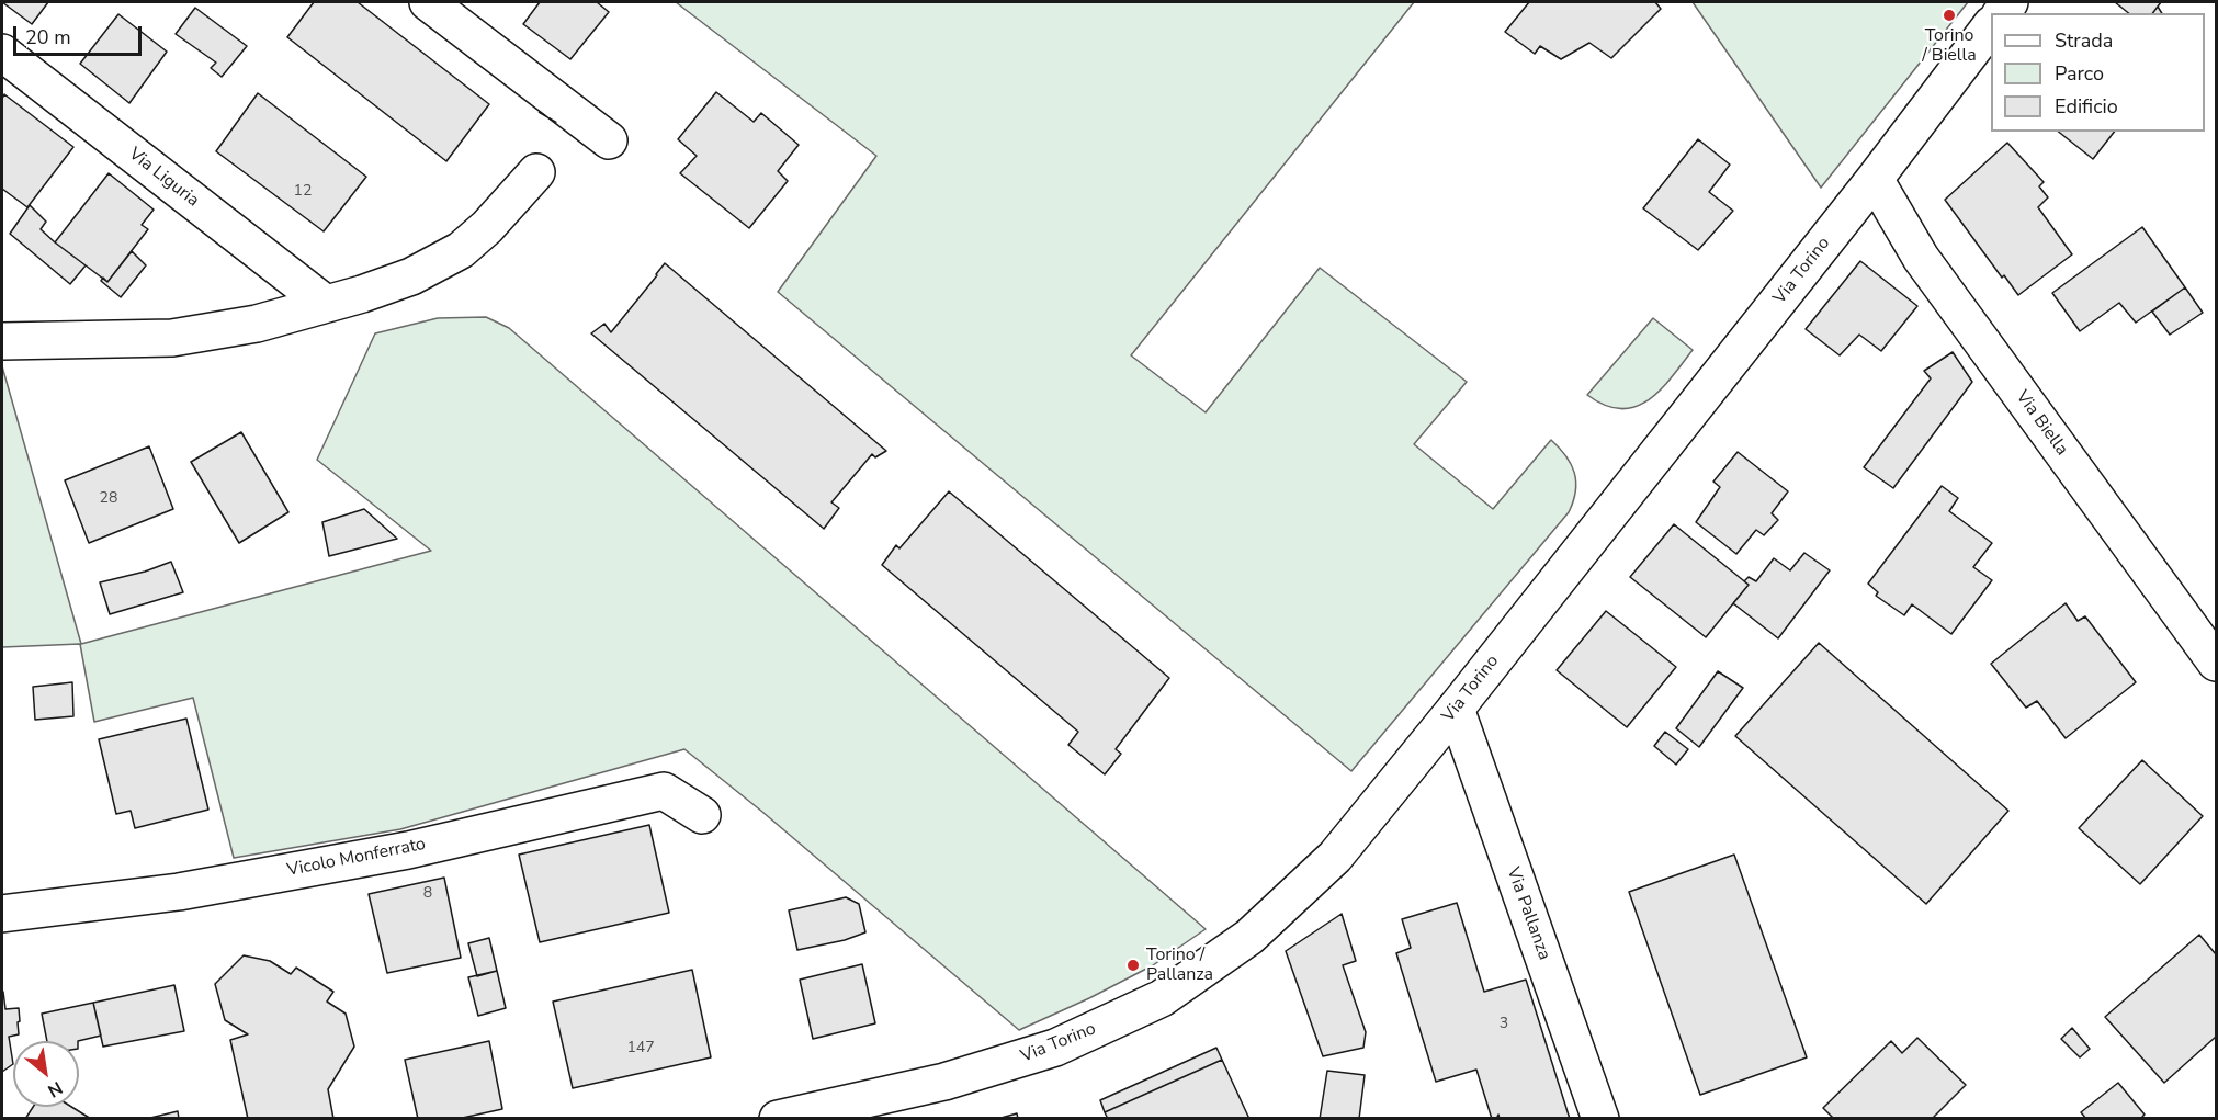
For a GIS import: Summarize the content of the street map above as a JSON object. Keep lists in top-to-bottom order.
{
  "streets": {
    "street": [
      "Via Liguria",
      "Via Torino",
      "Via Biella",
      "Vicolo Monferrato",
      "Via Pallanza"
    ]
  },
  "crossings": [
    ["Via Torino", "Via Biella"],
    ["Via Torino", "Via Pallanza"]
  ],
  "places": ["Torino / Biella", "Torino / Pallanza"],
  "house_numbers": [
    "12",
    "28",
    "8",
    "3",
    "147"
  ],
  "legend": ["Strada", "Parco", "Edificio"],
  "scale_bar": "20 m",
  "north": "bottom right"
}
